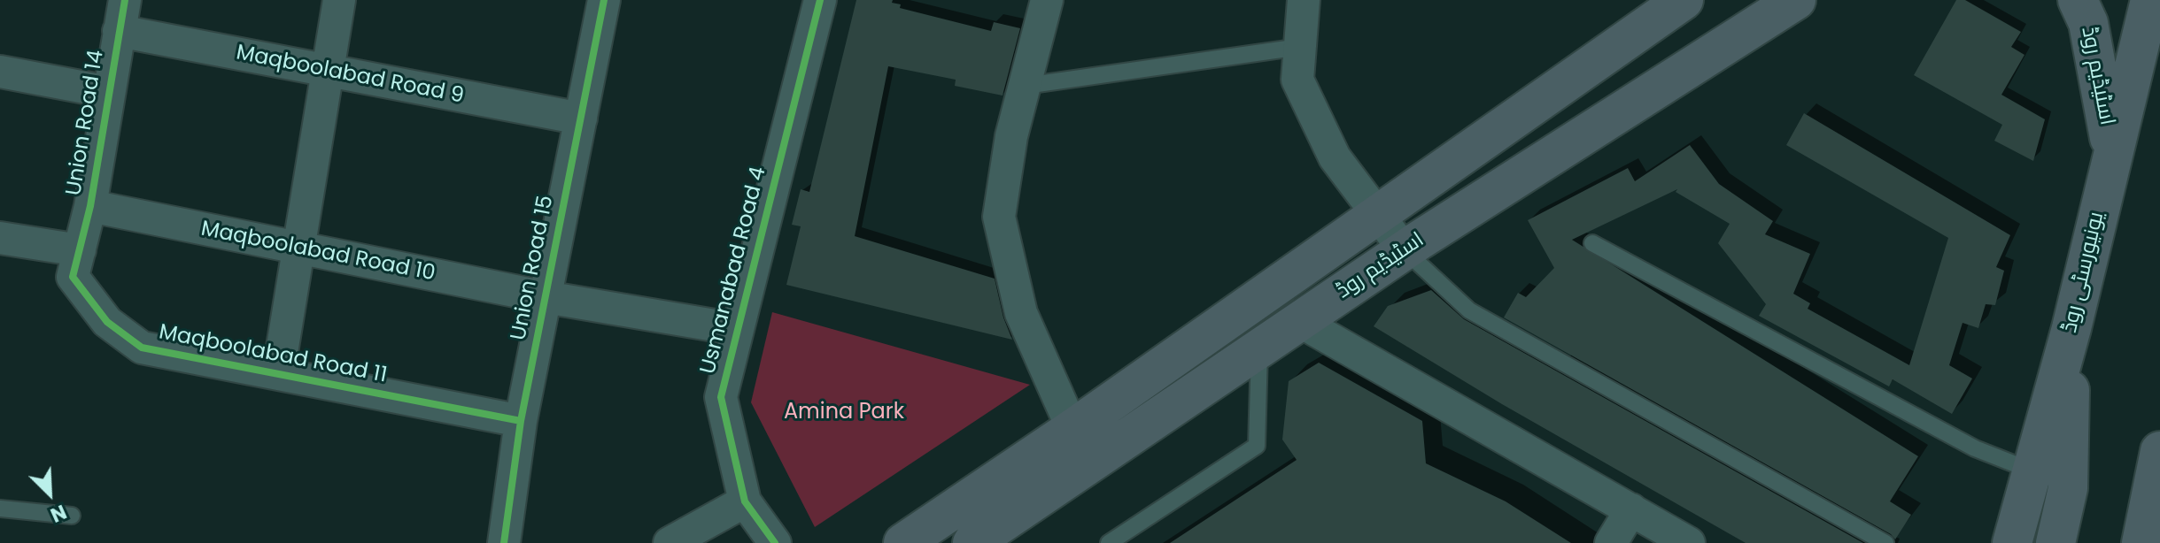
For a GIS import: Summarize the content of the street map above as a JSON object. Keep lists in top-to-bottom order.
{
  "streets": {
    "main road": ["اسٹیڈیم روڈ", "یونیورسٹی روڈ"],
    "street": [
      "Maqboolabad Road 9",
      "Union Road 14",
      "Maqboolabad Road 10",
      "Union Road 15",
      "Usmanabad Road 4",
      "Maqboolabad Road 11"
    ]
  },
  "crossings": [
    ["Maqboolabad Road 9", "Union Road 14"],
    ["Maqboolabad Road 9", "Union Road 15"],
    ["اسٹیڈیم روڈ", "یونیورسٹی روڈ"],
    ["Union Road 14", "Maqboolabad Road 10"],
    ["Union Road 14", "Maqboolabad Road 11"],
    ["Maqboolabad Road 10", "Union Road 15"],
    ["Maqboolabad Road 10", "Usmanabad Road 4"],
    ["Union Road 15", "Maqboolabad Road 11"]
  ],
  "parks": ["Amina Park"],
  "north": "bottom right"
}
